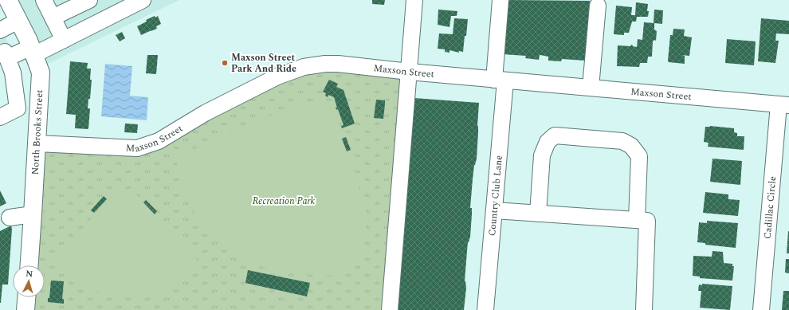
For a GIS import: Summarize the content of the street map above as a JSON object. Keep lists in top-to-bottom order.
{
  "streets": {
    "main road": ["North Brooks Street"],
    "street": ["Maxson Street", "Country Club Lane", "Cadillac Circle"]
  },
  "crossings": [
    ["Maxson Street", "North Brooks Street"],
    ["Maxson Street", "Country Club Lane"],
    ["Maxson Street", "Cadillac Circle"]
  ],
  "parks": ["Recreation Park"],
  "places": ["Maxson Street Park And Ride"],
  "north": "top"
}
